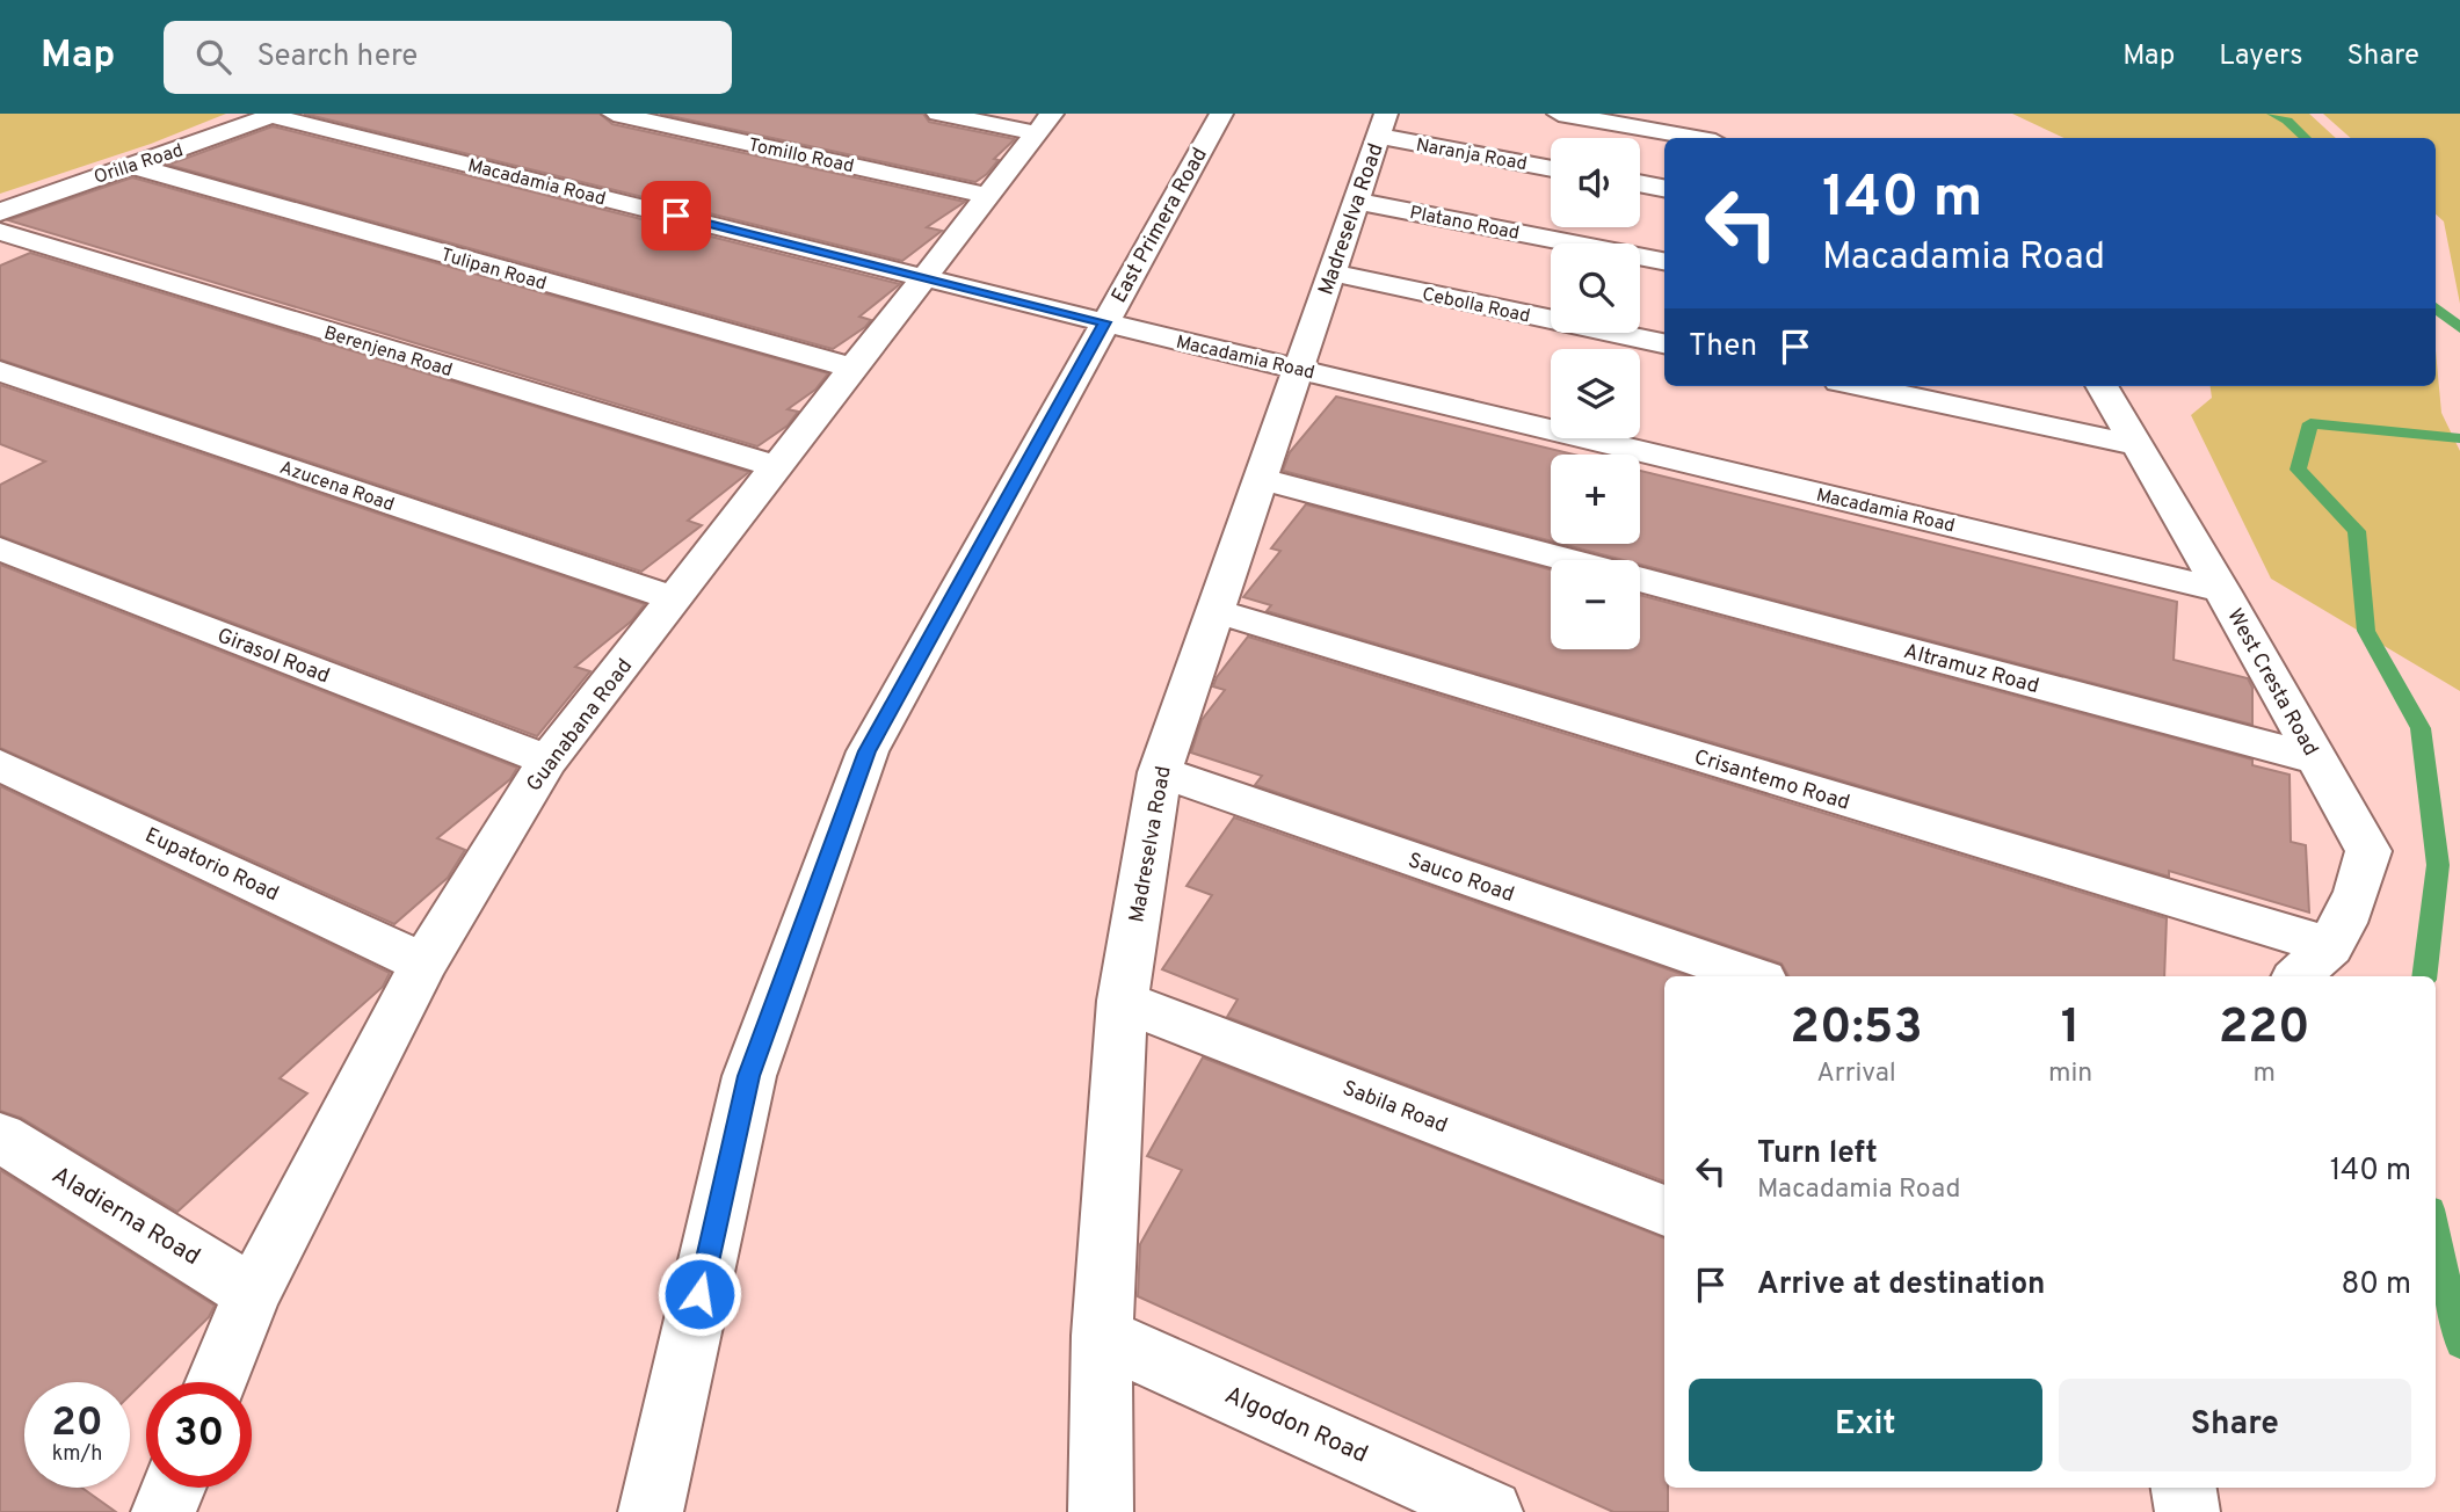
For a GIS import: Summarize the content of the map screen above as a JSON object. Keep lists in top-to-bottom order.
{
  "streets": {
    "street": [
      "Naranja Road",
      "Tomillo Road",
      "Orilla Road",
      "Macadamia Road",
      "Madreselva Road",
      "Platano Road",
      "East Primera Road",
      "Tulipan Road",
      "Cebolla Road",
      "Berenjena Road",
      "Azucena Road",
      "Girasol Road",
      "Altramuz Road",
      "West Cresta Road",
      "Guanabana Road",
      "Crisantemo Road",
      "Eupatorio Road",
      "Sauco Road",
      "Sabila Road",
      "Aladierna Road",
      "Algodon Road"
    ]
  },
  "crossings": [
    ["Naranja Road", "Madreselva Road"],
    ["Tomillo Road", "Guanabana Road"],
    ["Orilla Road", "Macadamia Road"],
    ["Orilla Road", "Tulipan Road"],
    ["Macadamia Road", "Madreselva Road"],
    ["Macadamia Road", "East Primera Road"],
    ["Macadamia Road", "West Cresta Road"],
    ["Macadamia Road", "Guanabana Road"],
    ["Madreselva Road", "Platano Road"],
    ["Madreselva Road", "Cebolla Road"],
    ["Madreselva Road", "Crisantemo Road"],
    ["Madreselva Road", "Sauco Road"],
    ["Madreselva Road", "Sabila Road"],
    ["Madreselva Road", "Algodon Road"],
    ["Tulipan Road", "Guanabana Road"],
    ["Berenjena Road", "Guanabana Road"],
    ["Azucena Road", "Guanabana Road"],
    ["Girasol Road", "Guanabana Road"],
    ["Altramuz Road", "West Cresta Road"],
    ["West Cresta Road", "Crisantemo Road"],
    ["Guanabana Road", "Eupatorio Road"],
    ["Guanabana Road", "Aladierna Road"]
  ],
  "page": {
    "header": "Map",
    "search": "Search here",
    "nav": ["Map", "Layers", "Share"],
    "map_buttons": ["+", "−"],
    "turn": ["140 m", "Macadamia Road"],
    "then": "Then",
    "eta": [
      "20:53",
      "Arrival",
      "1",
      "min",
      "220",
      "m"
    ],
    "list": [
      {
        "name": "Turn left",
        "note": "Macadamia Road",
        "value": "140 m"
      },
      {
        "name": "Arrive at destination",
        "value": "80 m"
      }
    ],
    "buttons": ["Exit", "Share"],
    "speed": "20 km/h",
    "limit": "30"
  }
}
